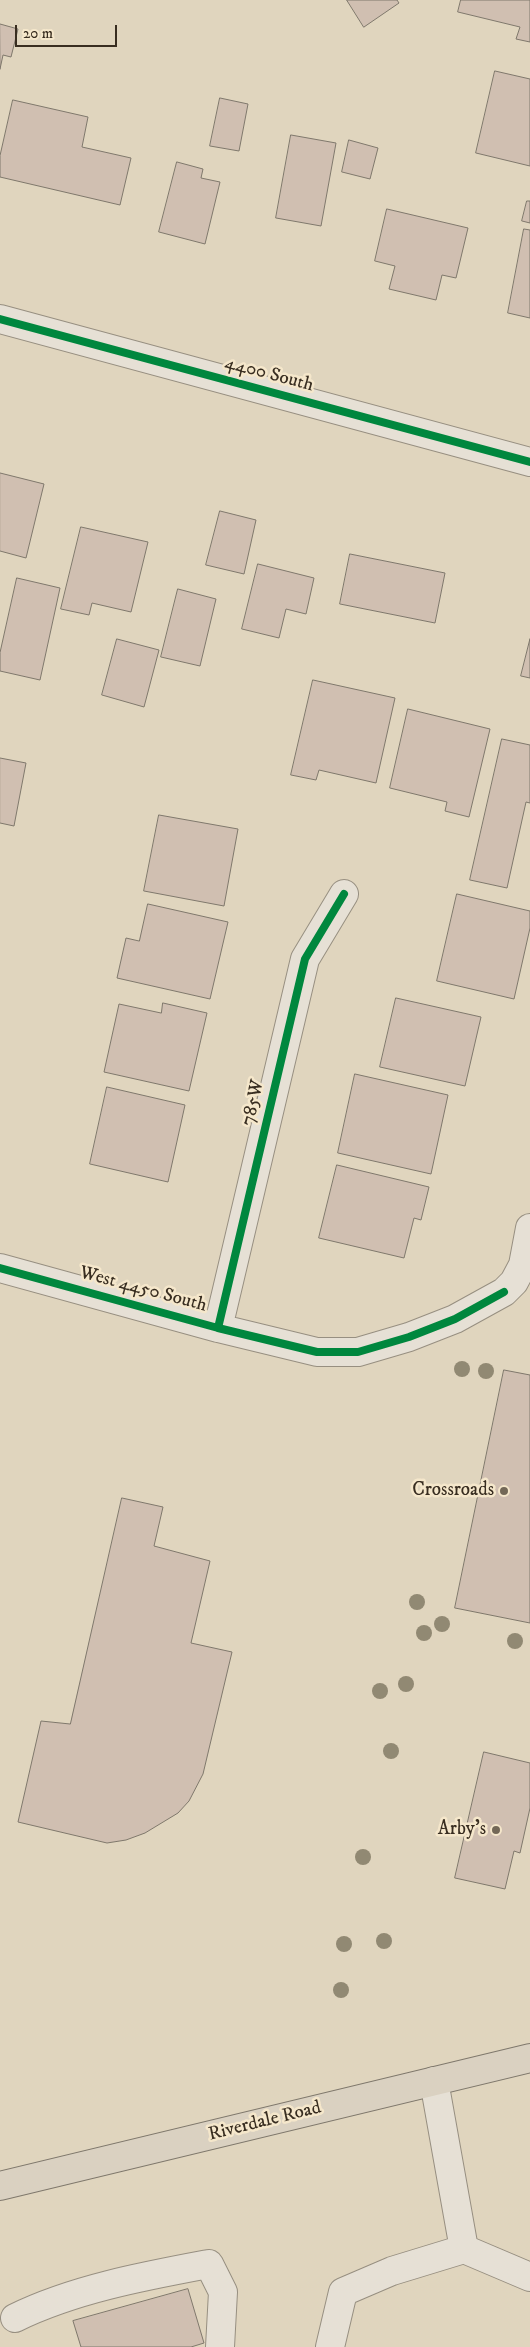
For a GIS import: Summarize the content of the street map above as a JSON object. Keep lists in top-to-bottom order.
{
  "streets": {
    "main road": ["Riverdale Road"],
    "street": ["4400 South", "785W", "West 4450 South"]
  },
  "crossings": [
    ["785W", "West 4450 South"]
  ],
  "places": ["Crossroads", "Arby's"],
  "scale_bar": "20 m"
}
